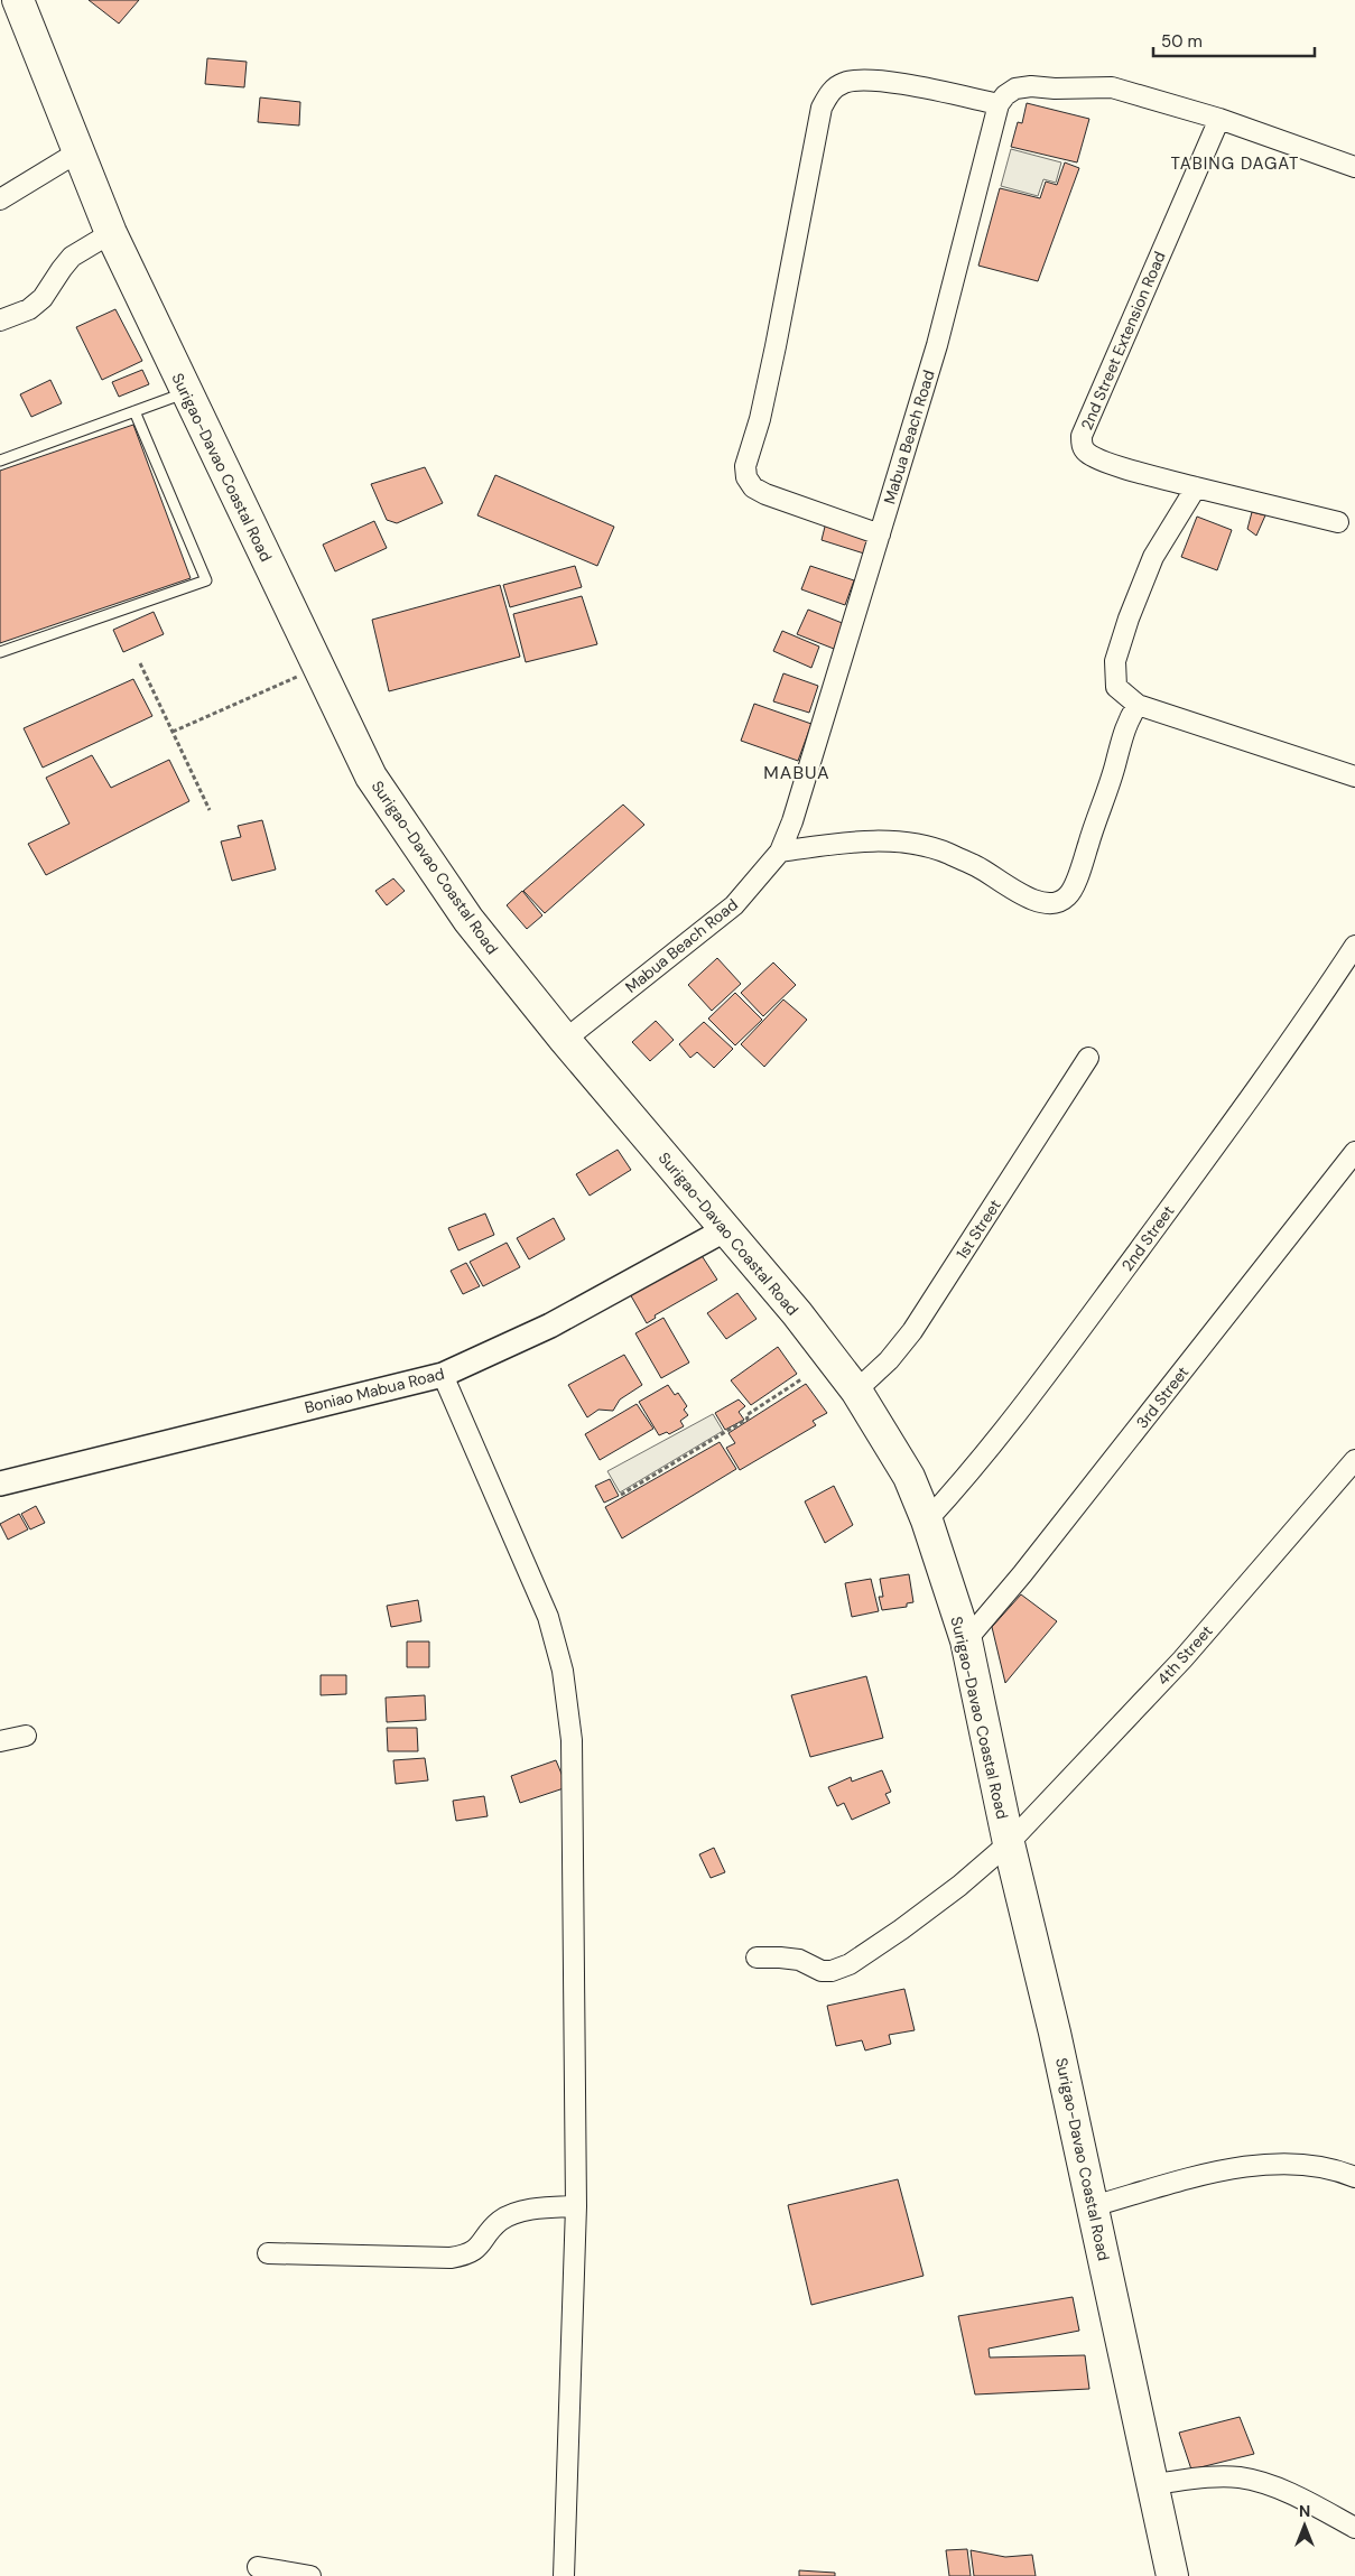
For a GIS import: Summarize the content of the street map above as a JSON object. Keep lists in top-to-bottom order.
{
  "streets": {
    "highway": ["Surigao-Davao Coastal Road"],
    "street": [
      "2nd Street Extension Road",
      "Mabua Beach Road",
      "1st Street",
      "2nd Street",
      "Boniao Mabua Road",
      "3rd Street",
      "4th Street"
    ]
  },
  "crossings": [
    ["Mabua Beach Road", "Surigao-Davao Coastal Road"],
    ["Surigao-Davao Coastal Road", "1st Street"],
    ["Surigao-Davao Coastal Road", "2nd Street"],
    ["Surigao-Davao Coastal Road", "Boniao Mabua Road"],
    ["Surigao-Davao Coastal Road", "3rd Street"],
    ["Surigao-Davao Coastal Road", "4th Street"]
  ],
  "districts": ["TABING DAGAT", "MABUA"],
  "scale_bar": "50 m",
  "north": "top"
}
